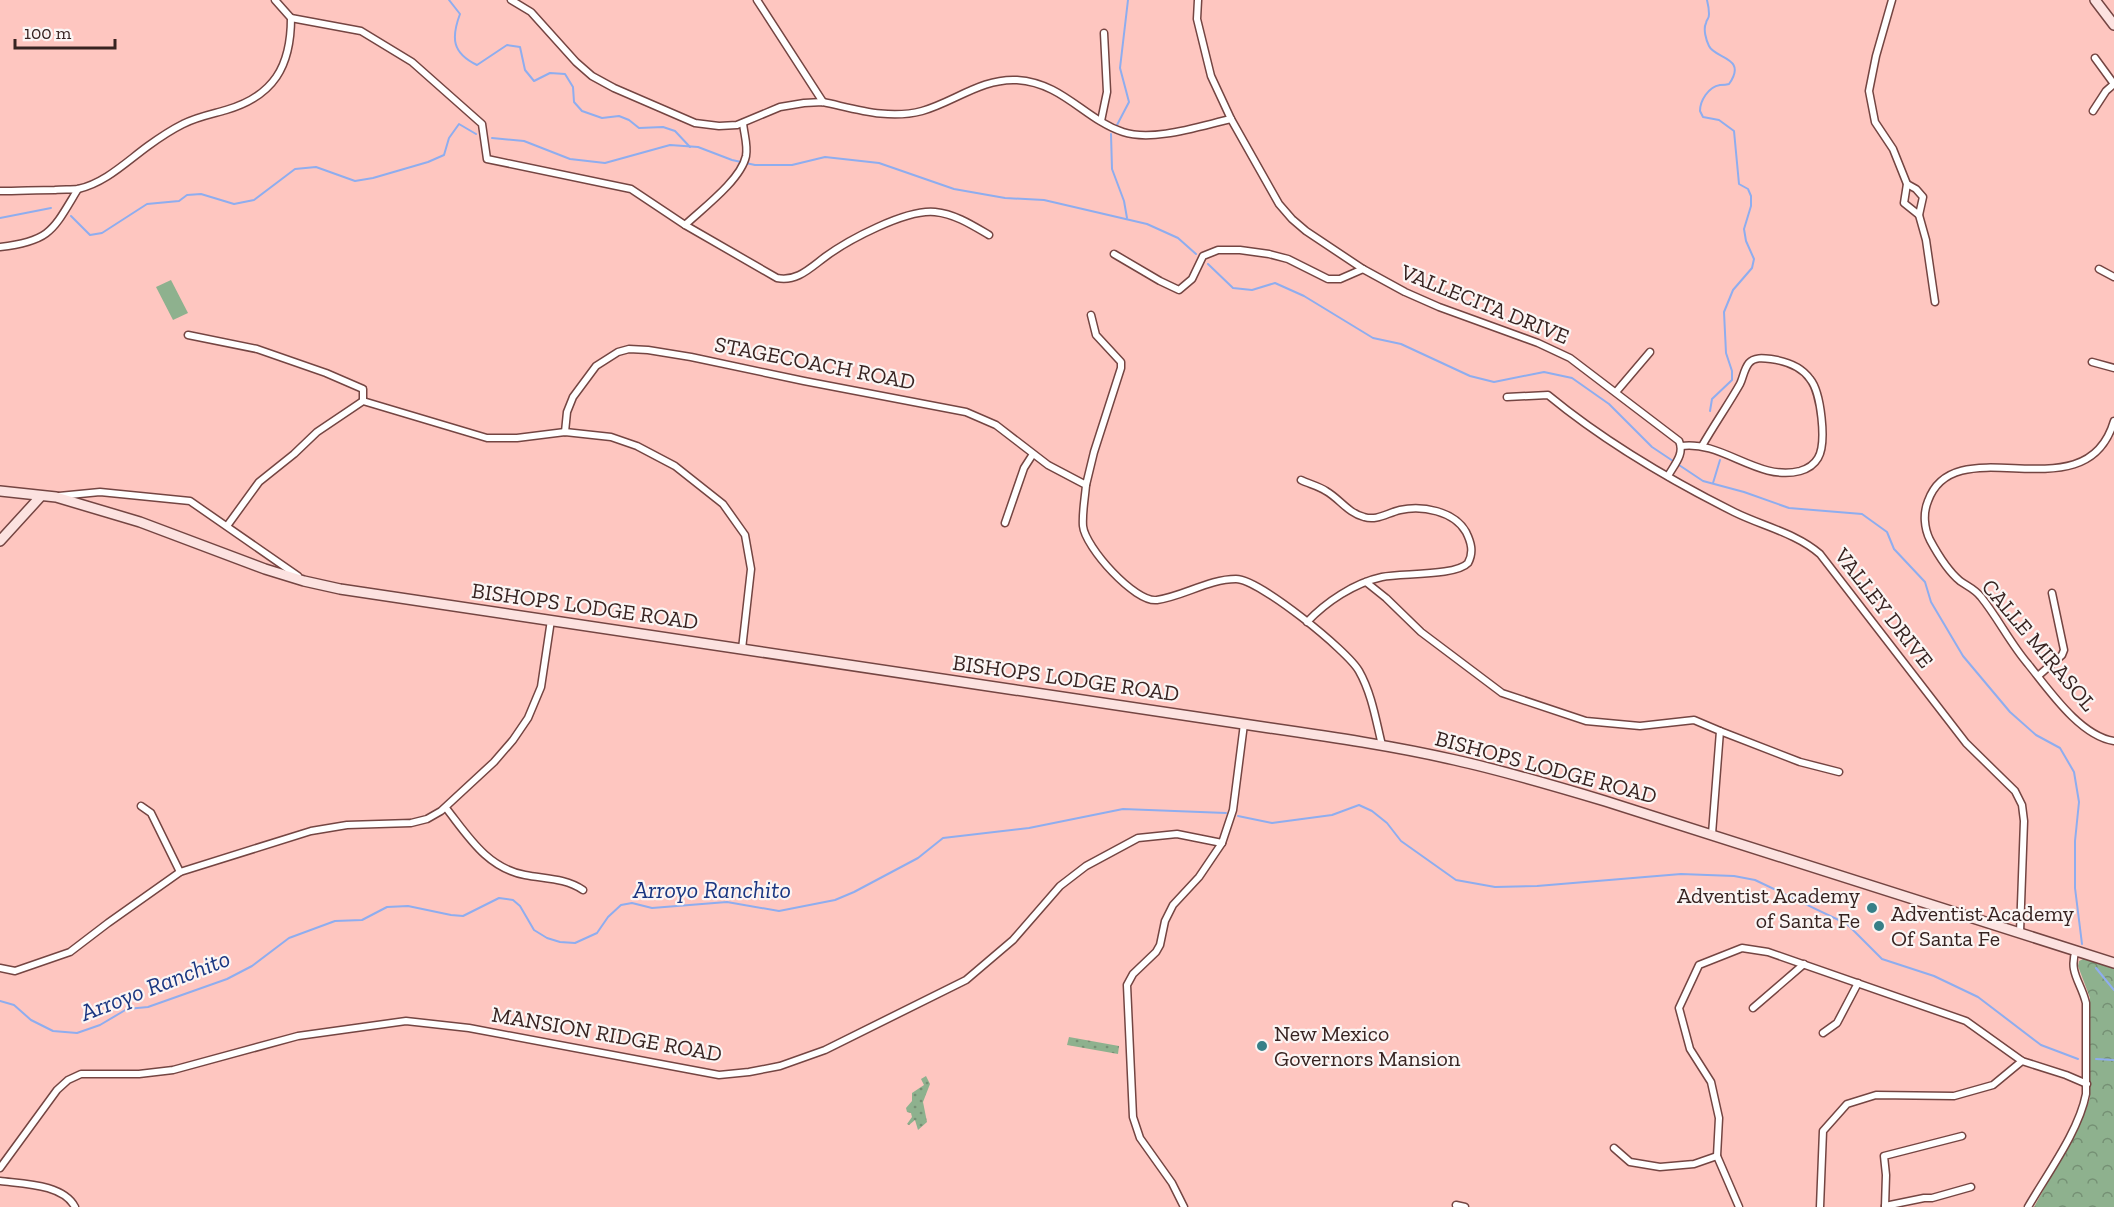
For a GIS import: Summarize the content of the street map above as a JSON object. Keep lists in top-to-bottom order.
{
  "streets": {
    "street": [
      "VALLECITA DRIVE",
      "STAGECOACH ROAD",
      "BISHOPS LODGE ROAD",
      "VALLEY DRIVE",
      "CALLE MIRASOL",
      "MANSION RIDGE ROAD"
    ]
  },
  "crossings": [
    ["BISHOPS LODGE ROAD", "VALLEY DRIVE"]
  ],
  "water": ["Arroyo Ranchito"],
  "places": ["Adventist Academy of Santa Fe", "Adventist Academy Of Santa Fe", "New Mexico Governors Mansion"],
  "scale_bar": "100 m"
}
